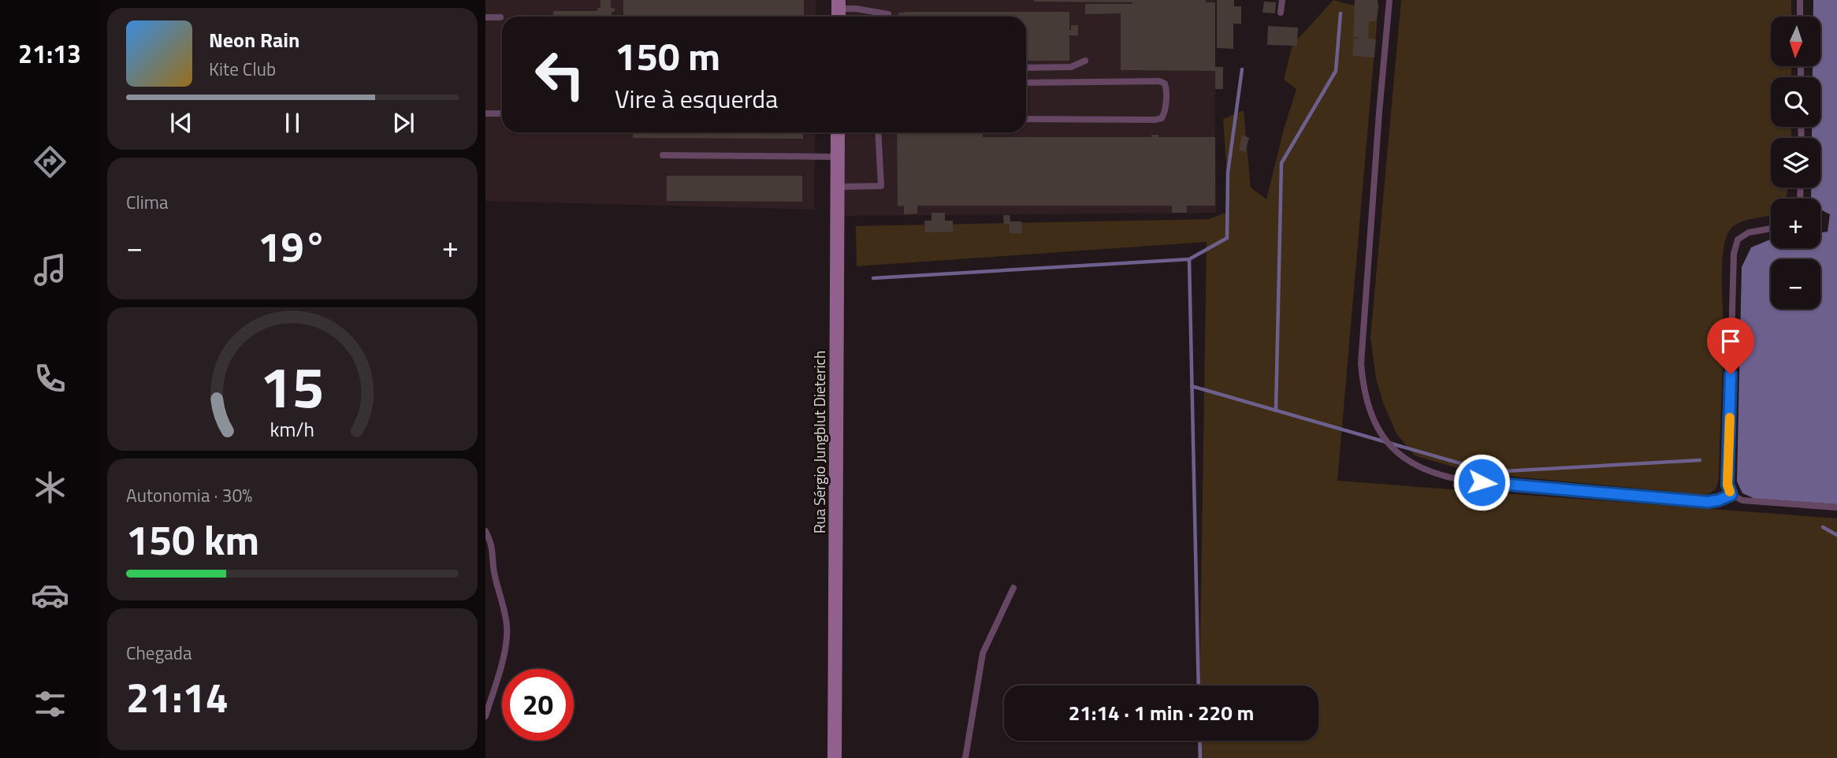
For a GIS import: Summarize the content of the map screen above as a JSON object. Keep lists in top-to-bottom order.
{
  "streets": {
    "street": ["Rua Sérgio Jungblut Dieterich"]
  },
  "north": "bottom",
  "page": {
    "tabs": "21:13",
    "map_buttons": ["+", "−"],
    "turn": ["150 m", "Vire à esquerda"],
    "song": ["Neon Rain", "Kite Club"],
    "tile": [
      "Clima",
      ["Autonomia · 30%", "150 km"],
      ["Chegada", "21:14"]
    ],
    "heat": ["−", "19°", "+"],
    "limit": "20",
    "trip": "21:14 · 1 min · 220 m",
    "gauge": ["15", "km/h"]
  }
}
